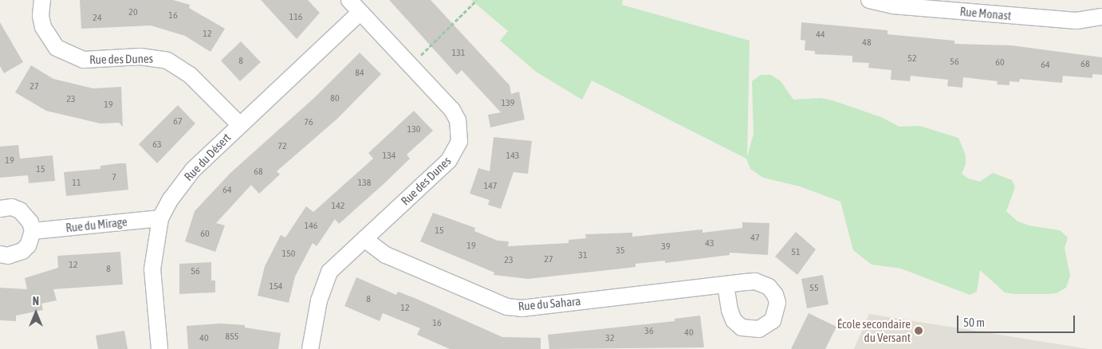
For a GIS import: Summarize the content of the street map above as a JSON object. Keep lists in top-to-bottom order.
{
  "streets": {
    "street": [
      "Rue Monast",
      "Rue des Dunes",
      "Rue du Désert",
      "Rue du Mirage",
      "Rue du Sahara"
    ]
  },
  "crossings": [
    ["Rue des Dunes", "Rue du Désert"],
    ["Rue des Dunes", "Rue du Sahara"],
    ["Rue du Désert", "Rue du Mirage"]
  ],
  "places": ["École secondaire du Versant"],
  "house_numbers": [
    "20",
    "16",
    "116",
    "24",
    "12",
    "44",
    "48",
    "131",
    "52",
    "8",
    "56",
    "60",
    "68",
    "64",
    "84",
    "27",
    "80",
    "23",
    "139",
    "19",
    "67",
    "76",
    "130",
    "63",
    "72",
    "134",
    "143",
    "19",
    "15",
    "68",
    "7",
    "11",
    "138",
    "147",
    "64",
    "142",
    "146",
    "15",
    "60",
    "47",
    "43",
    "19",
    "39",
    "35",
    "51",
    "150",
    "31",
    "27",
    "23",
    "12",
    "8",
    "56",
    "154",
    "55",
    "8",
    "12",
    "16",
    "36",
    "40",
    "855",
    "40",
    "32"
  ],
  "scale_bar": "50 m",
  "north": "top"
}
